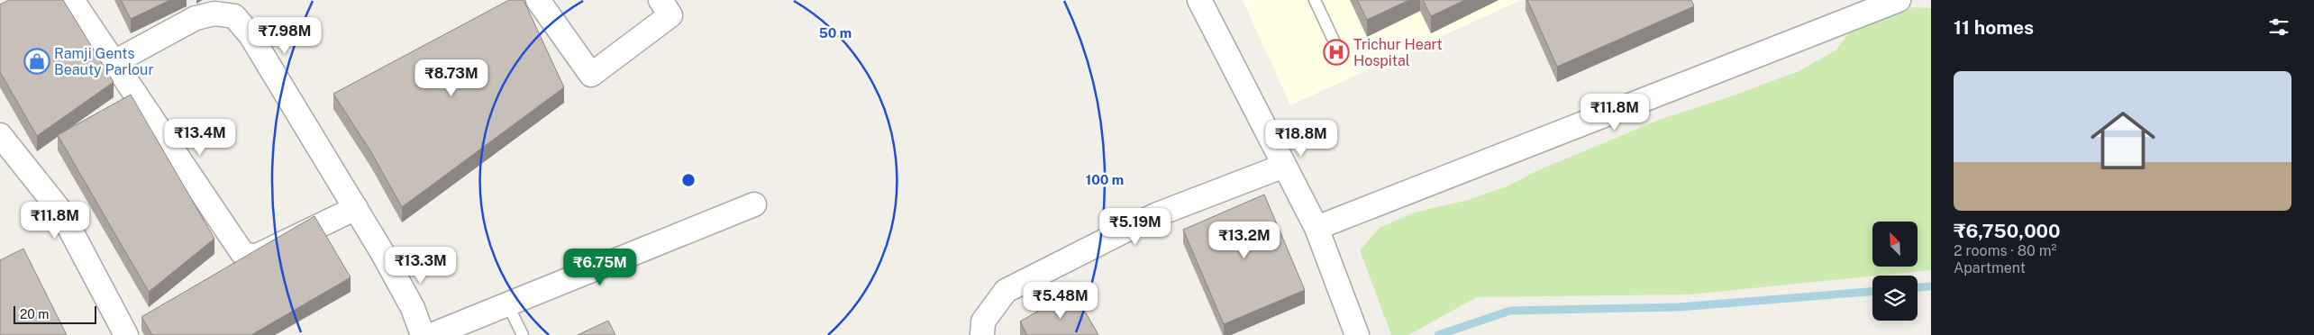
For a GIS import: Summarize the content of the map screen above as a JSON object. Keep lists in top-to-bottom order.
{
  "places": {
    "hospital": ["Trichur Heart Hospital"],
    "shop": ["Ramji Gents Beauty Parlour"]
  },
  "scale_bar": "20 m",
  "north": "top left",
  "page": {
    "heading": "11 homes",
    "price": [
      "₹7.98M",
      "₹8.73M",
      "₹11.8M",
      "₹13.4M",
      "₹18.8M",
      "₹11.8M",
      "₹5.19M",
      "₹13.2M",
      "₹13.3M",
      "₹6.75M",
      "₹5.48M"
    ],
    "list": [
      {
        "name": "₹6,750,000",
        "note": "2 rooms · 80 m² · Apartment"
      }
    ],
    "scale": "20 m"
  },
  "rings": ["50 m", "100 m"]
}
